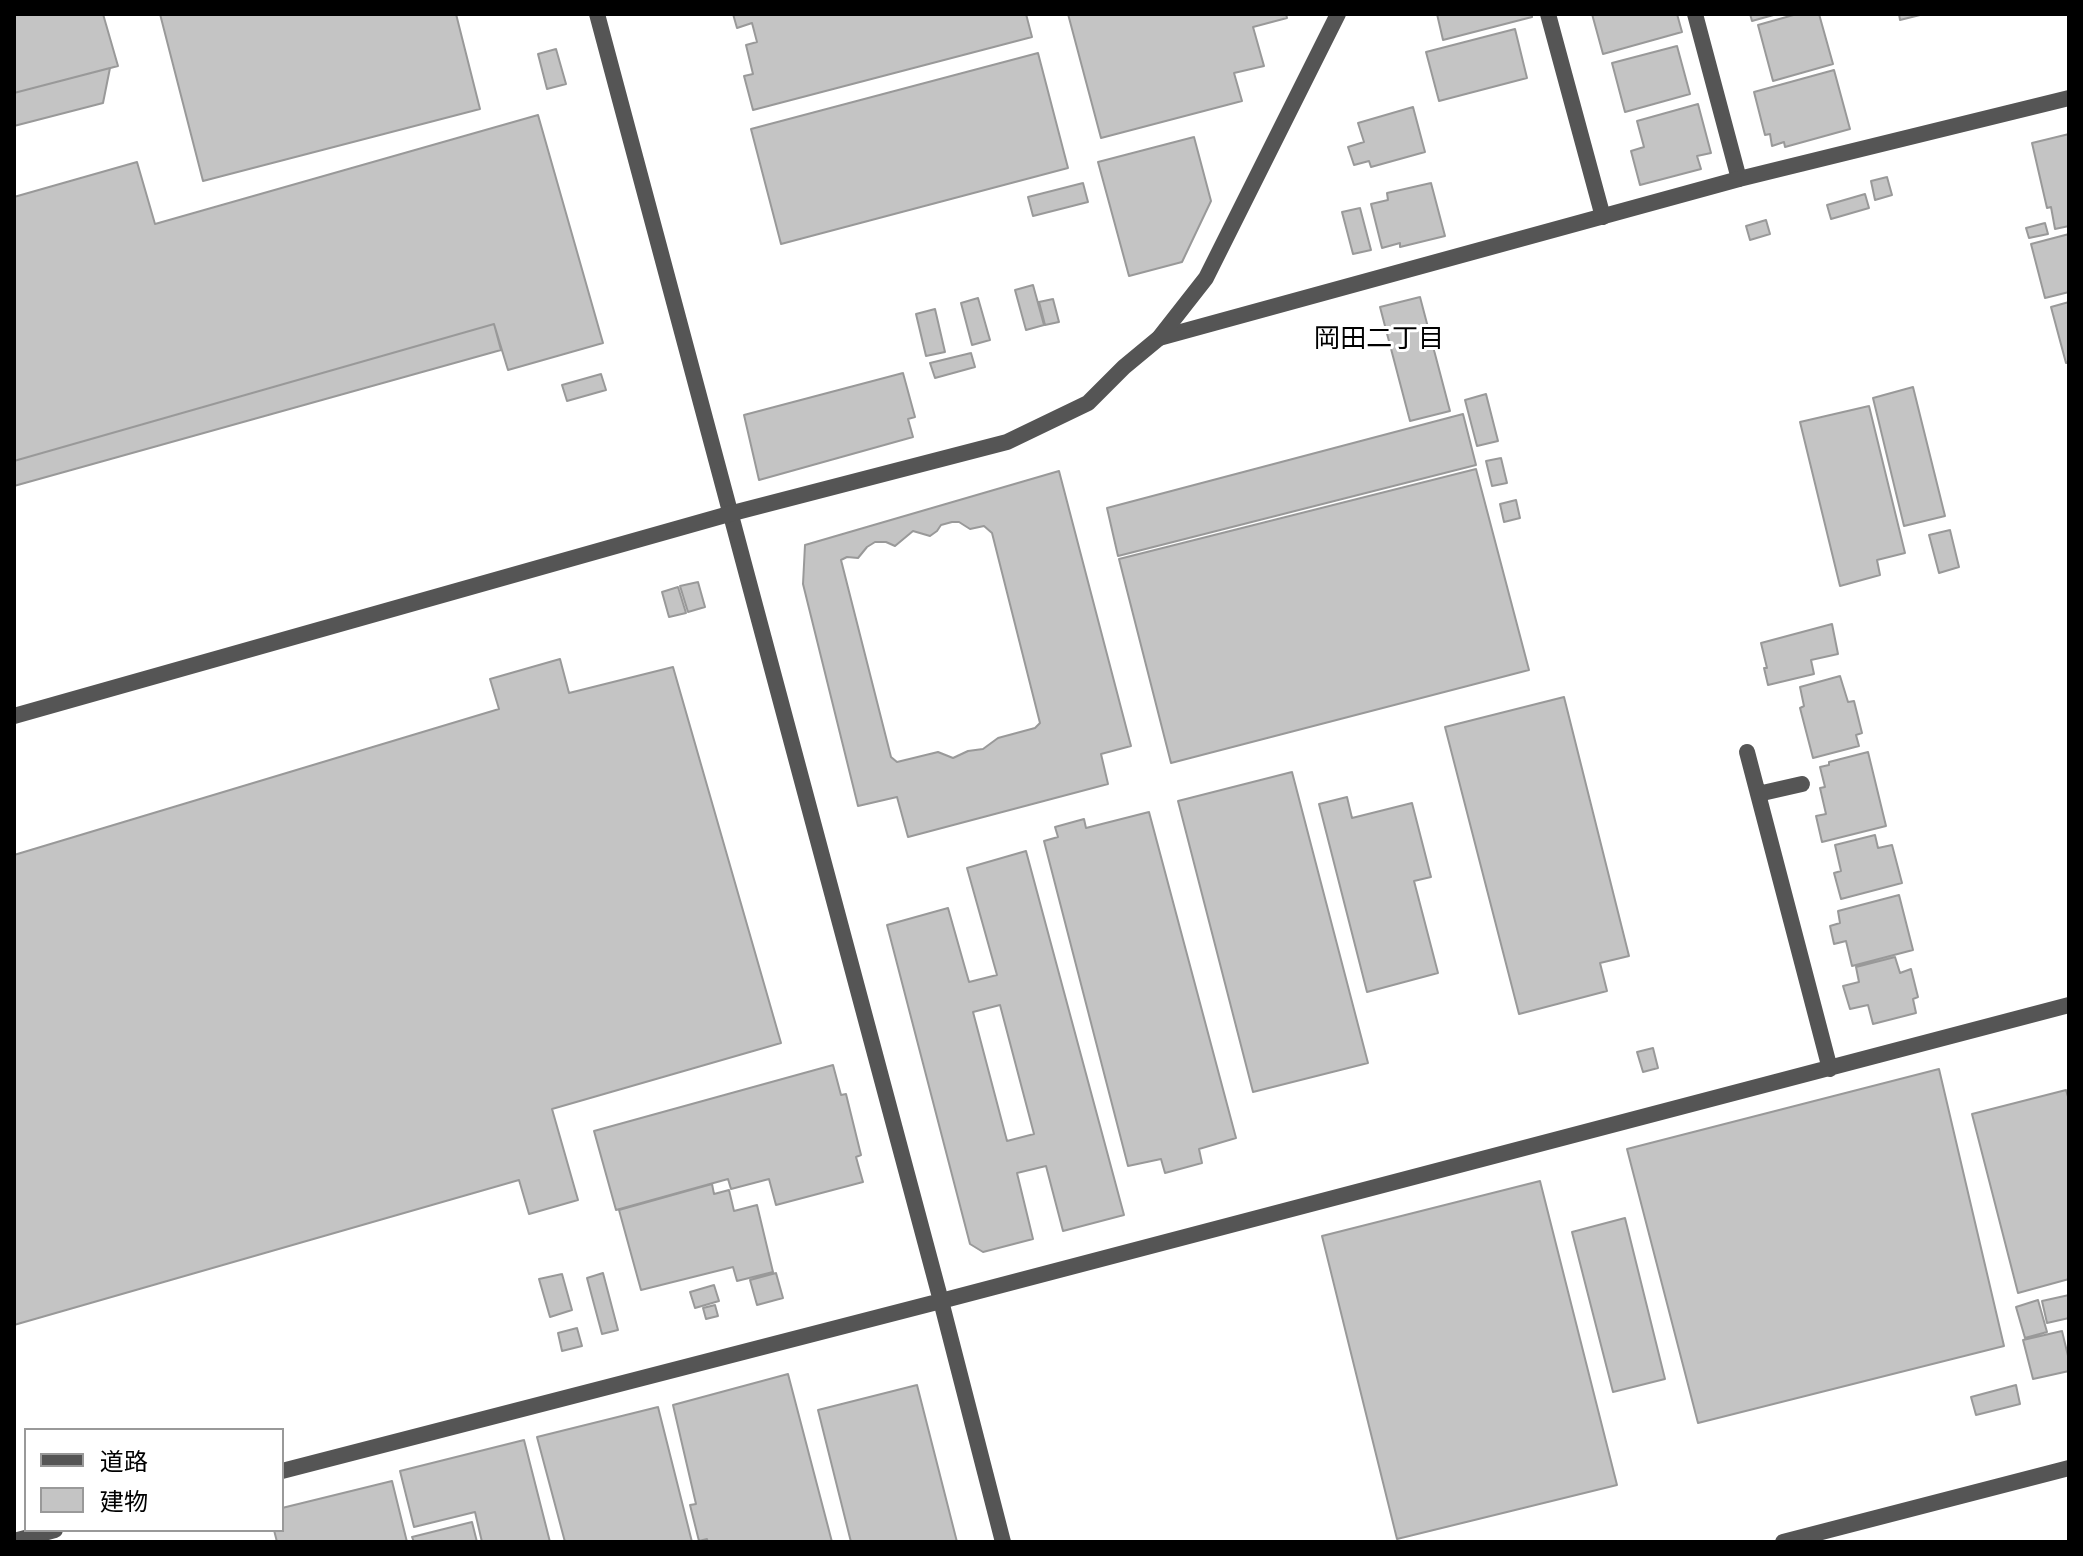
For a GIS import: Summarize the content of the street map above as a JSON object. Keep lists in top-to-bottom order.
{
  "districts": ["岡田二丁目"],
  "legend": ["道路", "建物"]
}
